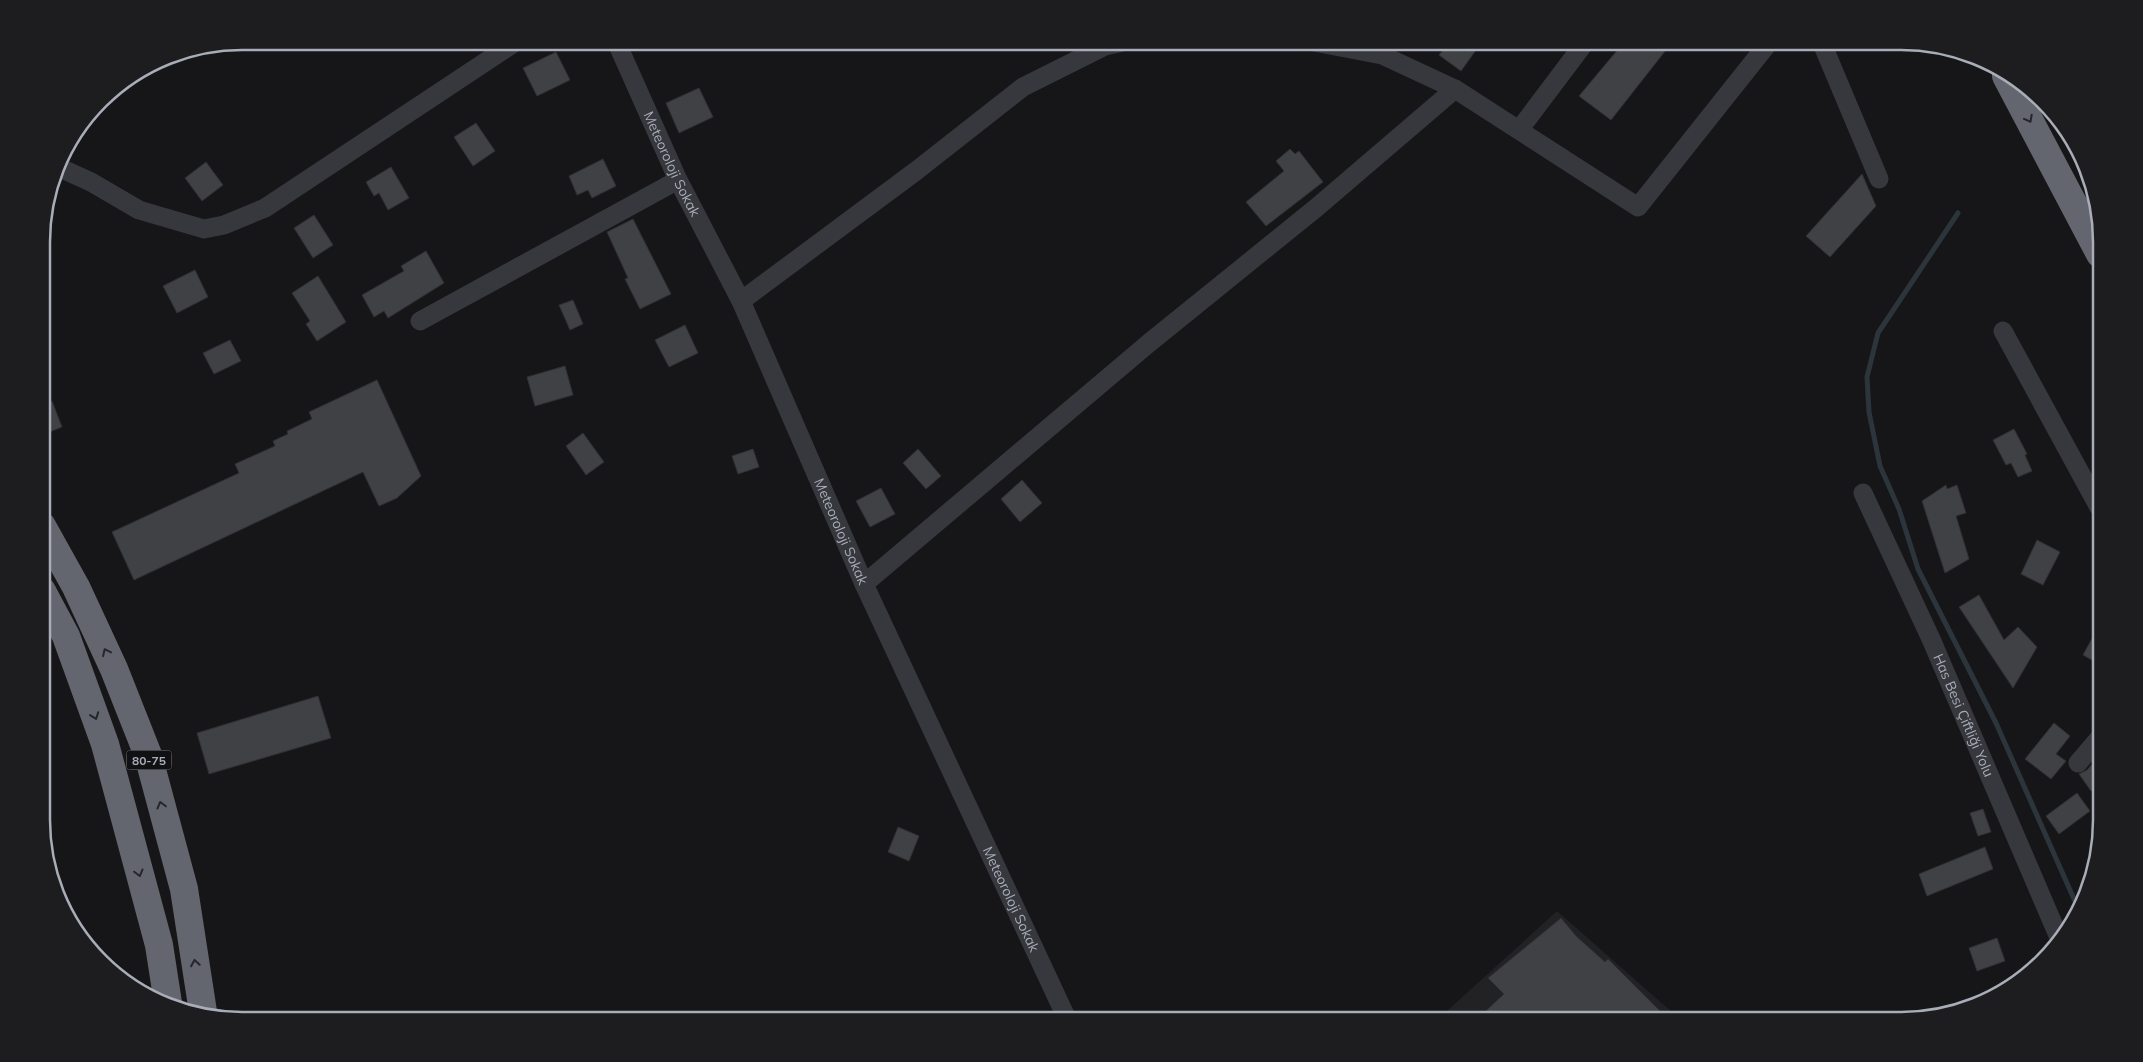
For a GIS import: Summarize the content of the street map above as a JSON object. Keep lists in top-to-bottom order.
{
  "streets": {
    "highway": ["80-75"],
    "street": ["Meteoroloji Sokak", "Has Besi Çiftliği Yolu"]
  }
}
